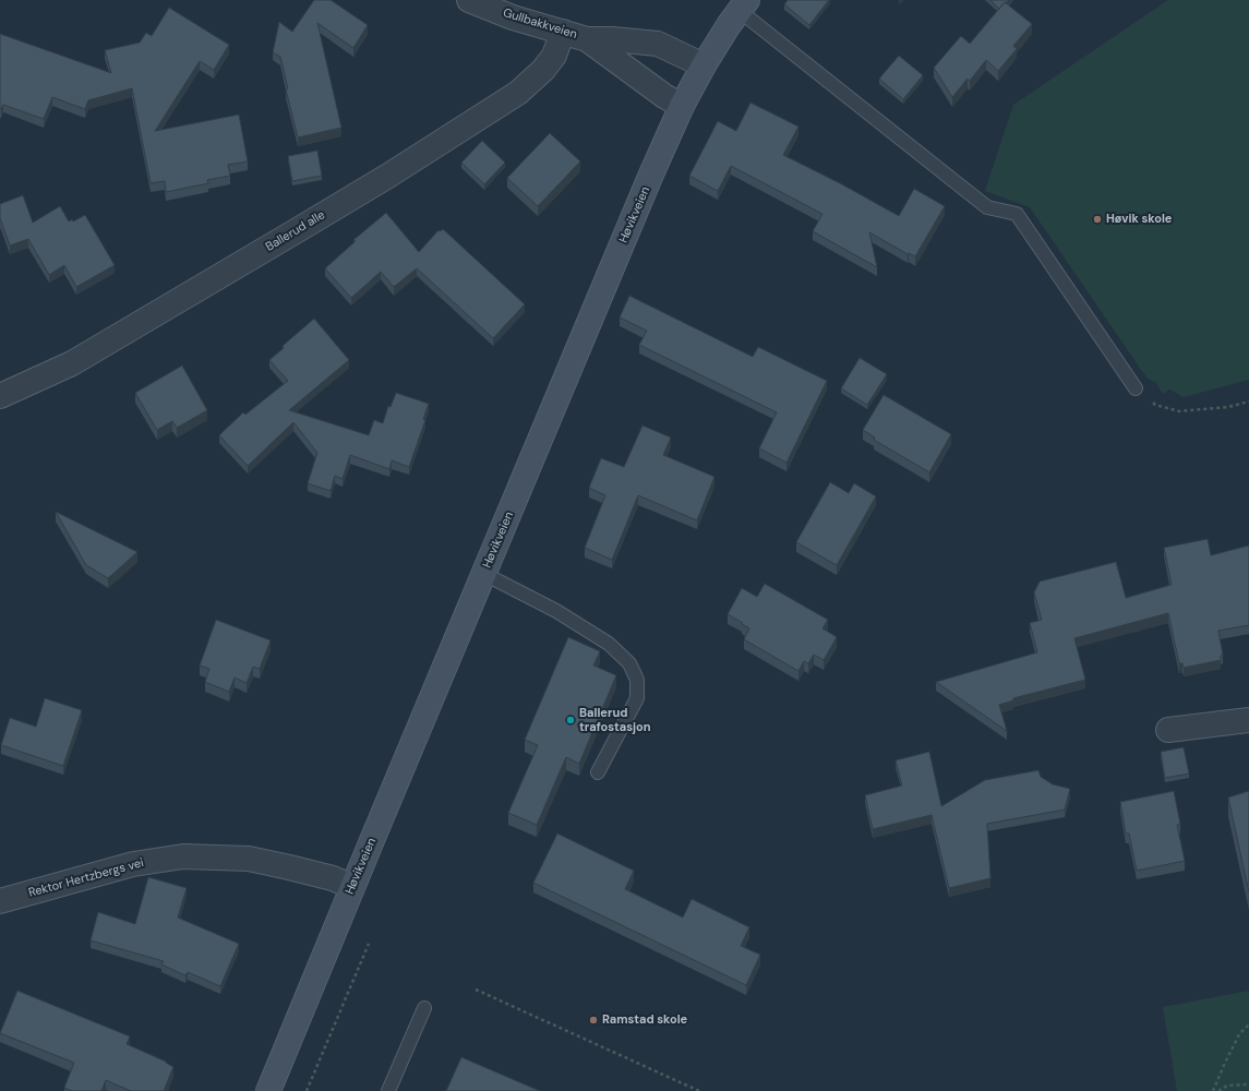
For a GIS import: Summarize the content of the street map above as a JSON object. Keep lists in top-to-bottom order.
{
  "streets": {
    "main road": ["Høvikveien"],
    "street": ["Gullbakkveien", "Ballerud alle", "Rektor Hertzbergs vei"]
  },
  "crossings": [
    ["Gullbakkveien", "Høvikveien"],
    ["Gullbakkveien", "Ballerud alle"],
    ["Høvikveien", "Rektor Hertzbergs vei"]
  ],
  "places": ["Høvik skole", "Ballerud trafostasjon", "Ramstad skole"]
}
